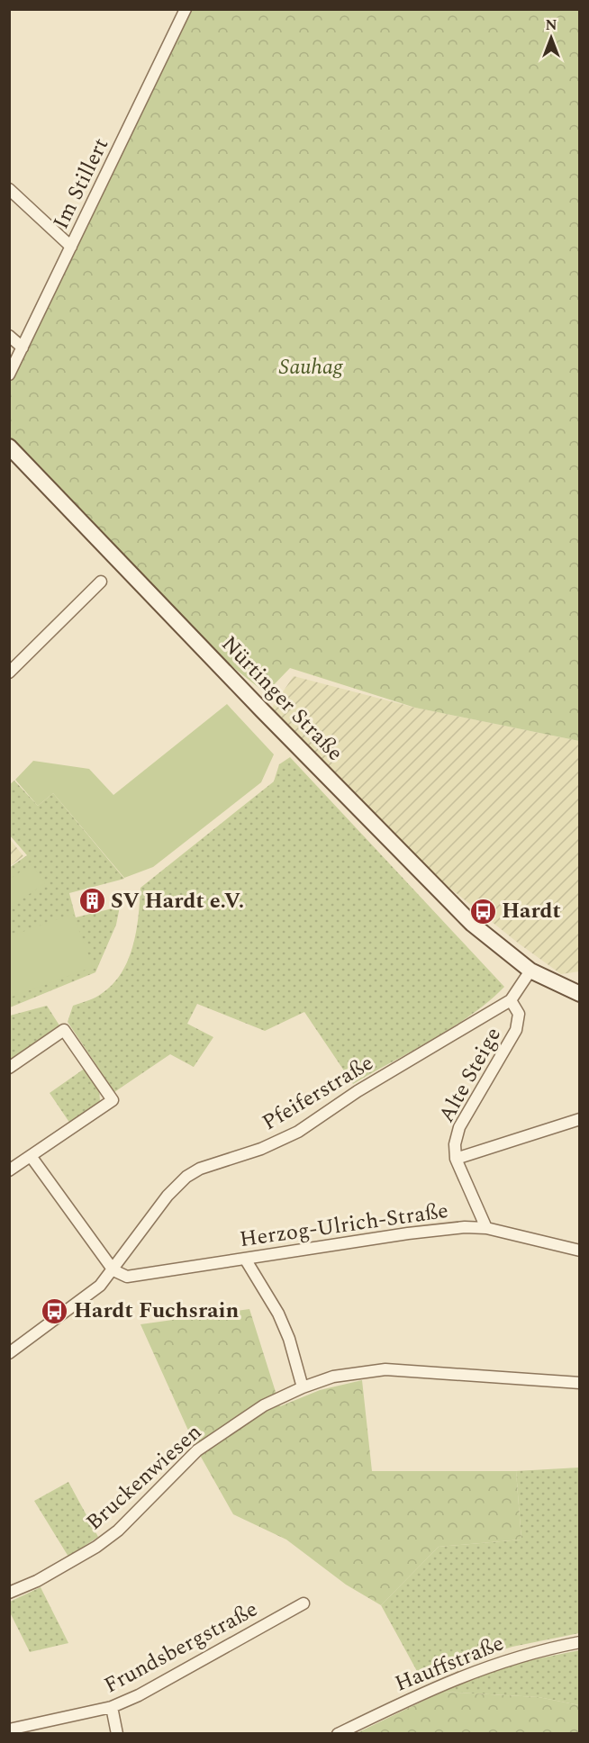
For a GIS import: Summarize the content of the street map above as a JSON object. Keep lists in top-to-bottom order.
{
  "streets": {
    "main road": ["Nürtinger Straße"],
    "street": [
      "Im Stillert",
      "Alte Steige",
      "Pfeiferstraße",
      "Herzog-Ulrich-Straße",
      "Bruckenwiesen",
      "Frundsbergstraße",
      "Hauffstraße"
    ]
  },
  "crossings": [
    ["Nürtinger Straße", "Pfeiferstraße"],
    ["Alte Steige", "Pfeiferstraße"],
    ["Alte Steige", "Herzog-Ulrich-Straße"],
    ["Pfeiferstraße", "Herzog-Ulrich-Straße"]
  ],
  "parks": ["Sauhag"],
  "places": {
    "building": ["SV Hardt e.V."],
    "bus stop": ["Hardt", "Hardt Fuchsrain"]
  },
  "north": "top"
}
